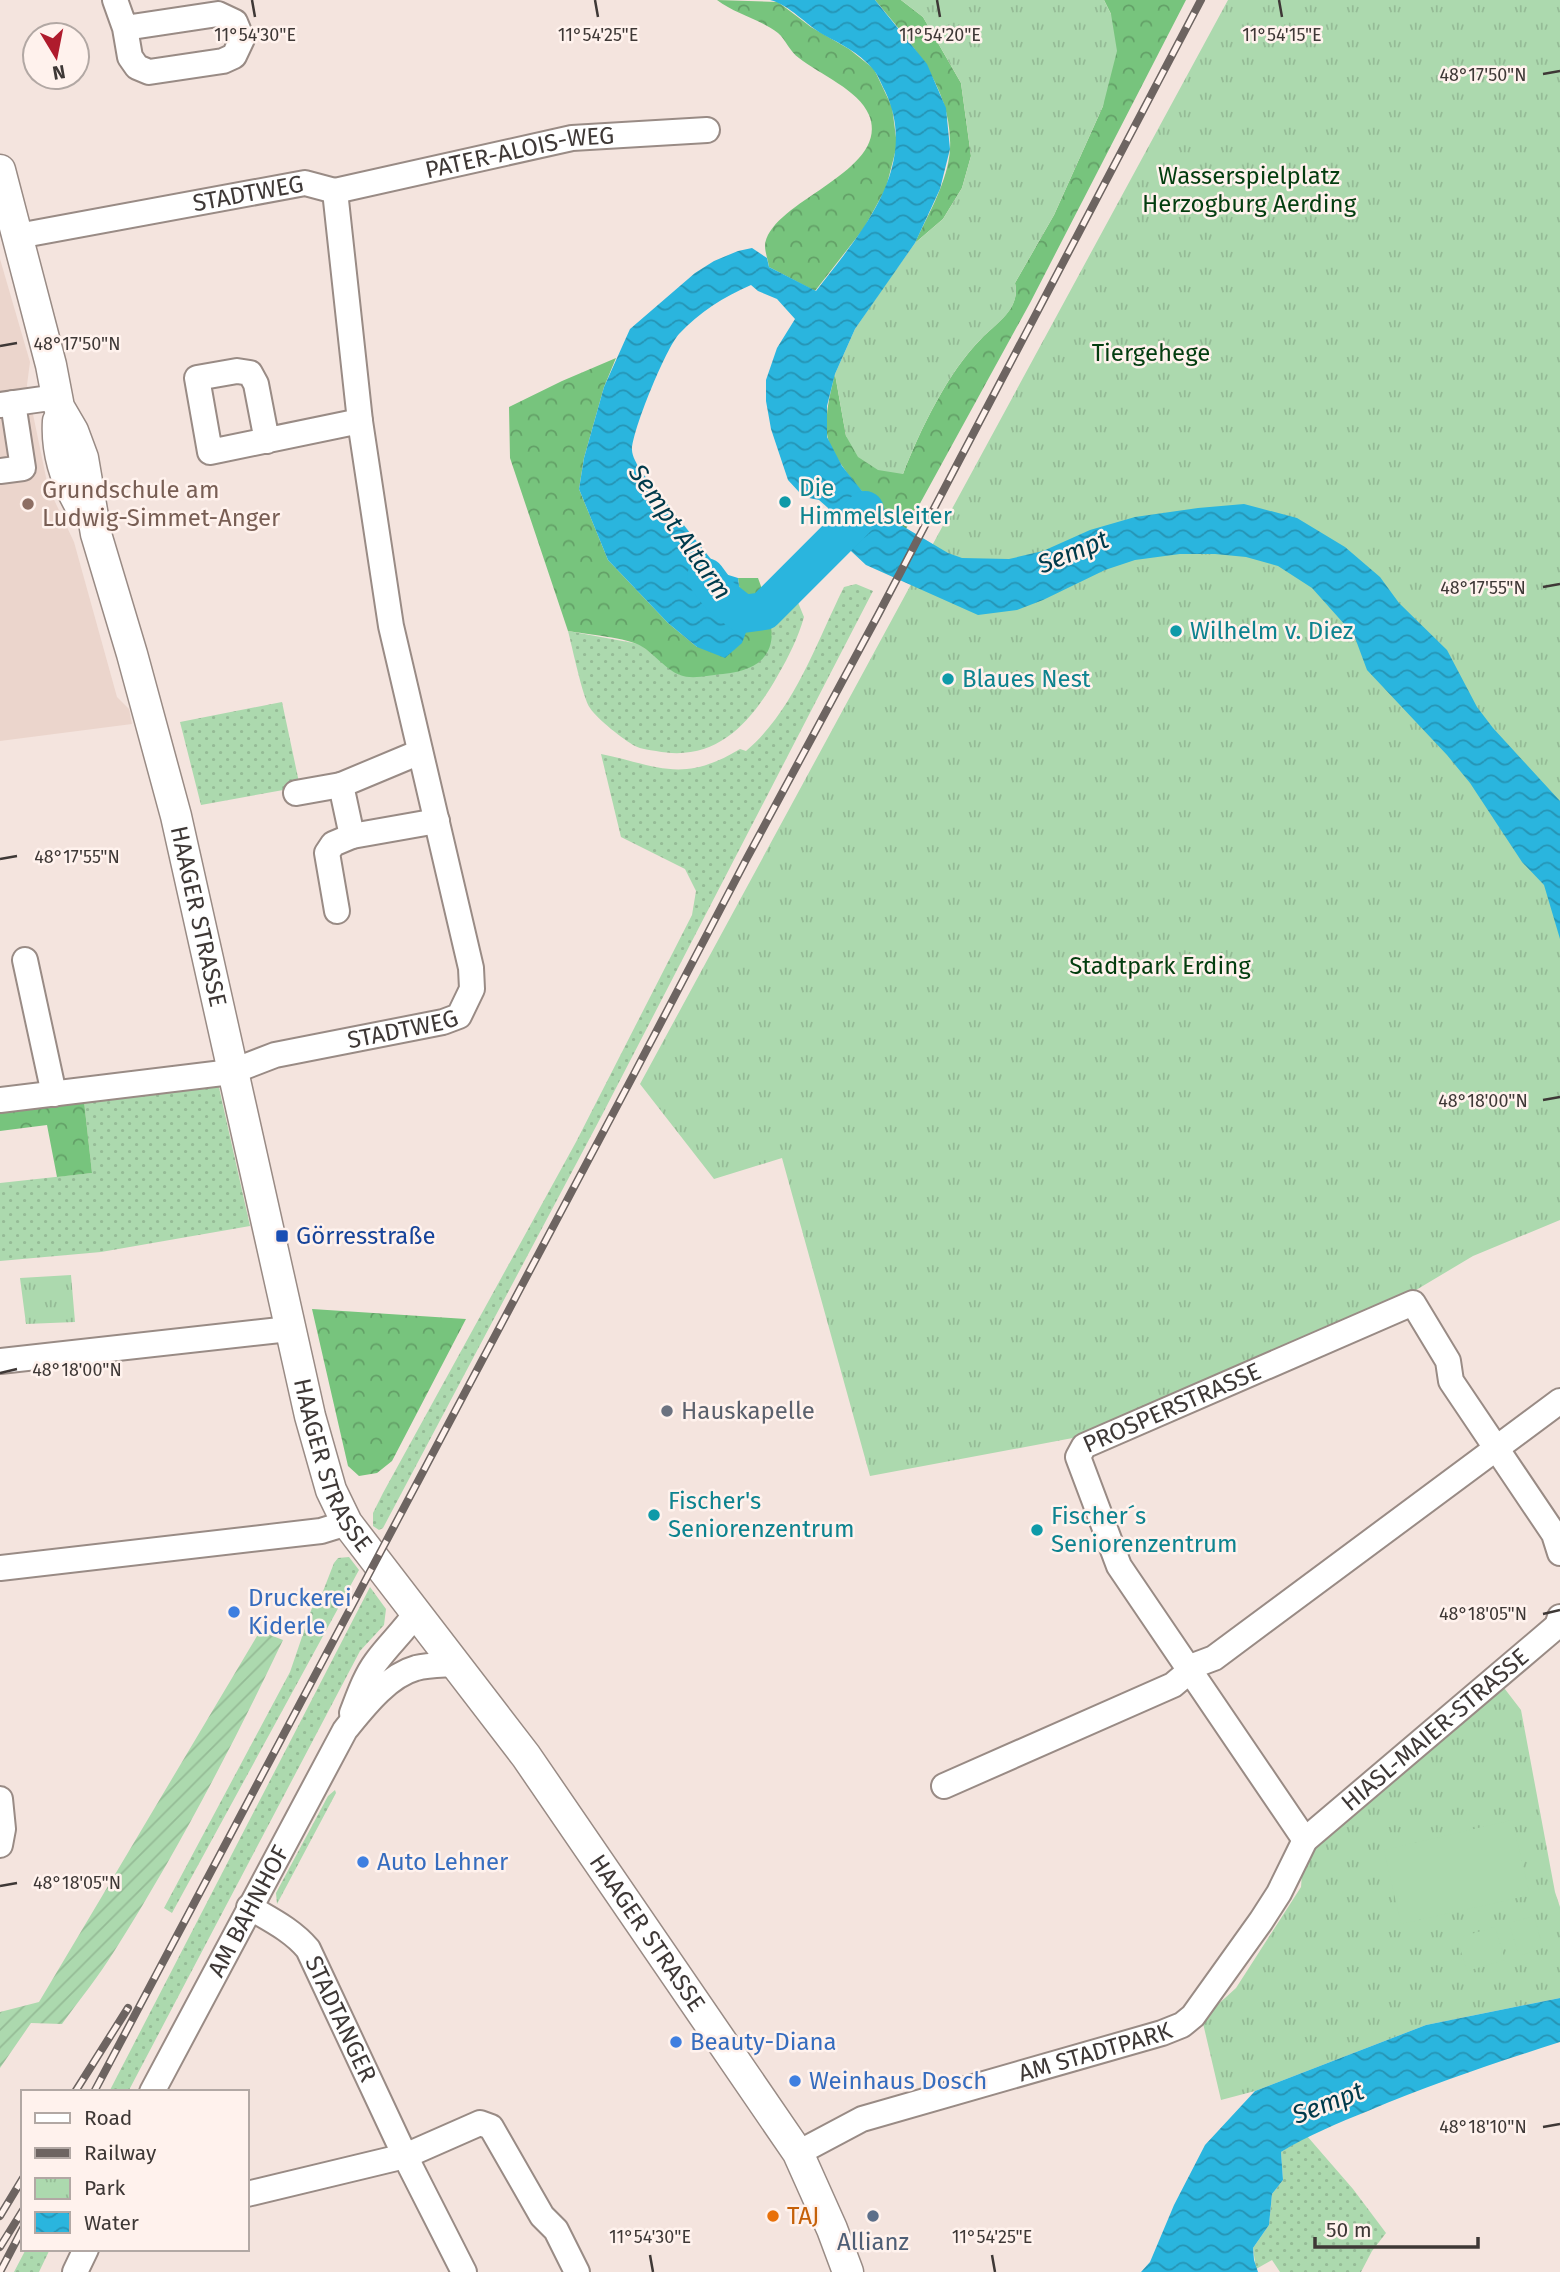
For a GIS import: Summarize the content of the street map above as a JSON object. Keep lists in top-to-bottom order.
{
  "streets": {
    "street": [
      "PATER-ALOIS-WEG",
      "STADTWEG",
      "HAAGER STRASSE",
      "PROSPERSTRASSE",
      "HIASL-MAIER-STRASSE",
      "AM BAHNHOF",
      "STADTANGER",
      "AM STADTPARK"
    ]
  },
  "crossings": [
    ["PATER-ALOIS-WEG", "STADTWEG"],
    ["STADTWEG", "HAAGER STRASSE"],
    ["HAAGER STRASSE", "AM BAHNHOF"],
    ["HAAGER STRASSE", "AM STADTPARK"],
    ["PROSPERSTRASSE", "HIASL-MAIER-STRASSE"],
    ["PROSPERSTRASSE", "AM STADTPARK"],
    ["HIASL-MAIER-STRASSE", "AM STADTPARK"],
    ["AM BAHNHOF", "STADTANGER"]
  ],
  "water": ["Sempt Altarm", "Sempt"],
  "parks": ["Wasserspielplatz Herzogburg Aerding", "Tiergehege", "Stadtpark Erding"],
  "places": {
    "other": [
      "Die Himmelsleiter",
      "Grundschule am Ludwig-Simmet-Anger",
      "Wilhelm v. Diez",
      "Blaues Nest",
      "Hauskapelle",
      "Fischer's Seniorenzentrum",
      "Fischer´s Seniorenzentrum",
      "Druckerei Kiderle",
      "Auto Lehner",
      "Beauty-Diana",
      "Weinhaus Dosch",
      "TAJ",
      "Allianz"
    ],
    "transit": ["Görresstraße"]
  },
  "legend": [
    "Road",
    "Railway",
    "Park",
    "Water"
  ],
  "scale_bar": "50 m",
  "north": "bottom",
  "coordinates": [
    "11°54'15\"E",
    "11°54'30\"E",
    "11°54'25\"E",
    "11°54'20\"E",
    "48°17'50\"N",
    "48°17'55\"N",
    "48°18'00\"N",
    "48°18'05\"N",
    "48°18'10\"N"
  ]
}
